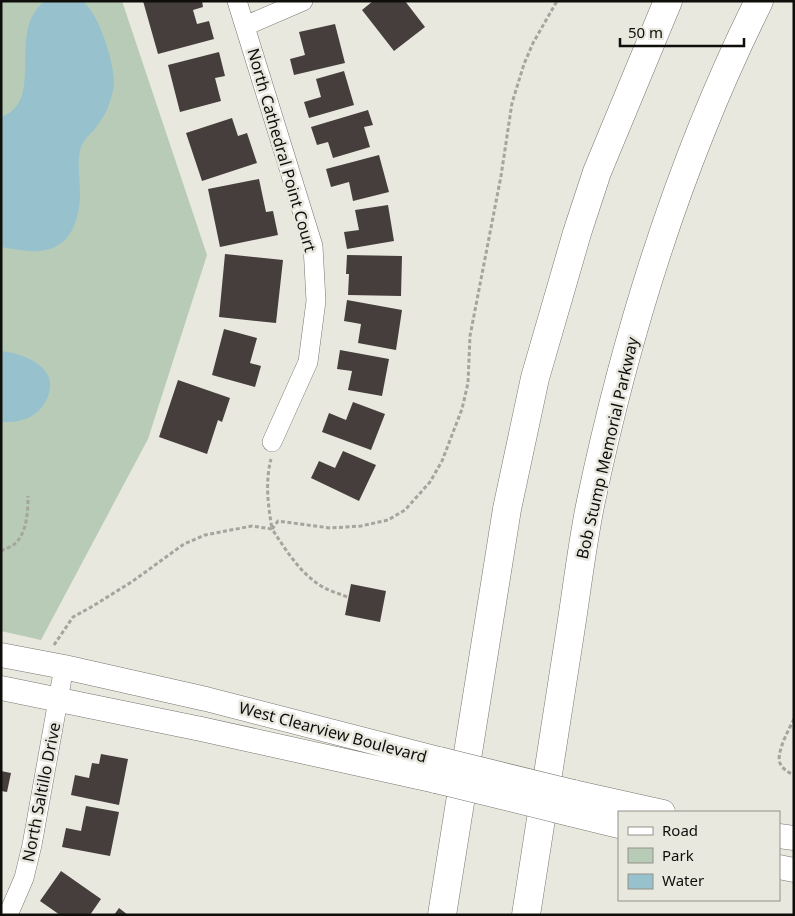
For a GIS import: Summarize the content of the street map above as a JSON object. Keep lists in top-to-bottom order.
{
  "streets": {
    "highway": ["Bob Stump Memorial Parkway"],
    "street": ["North Cathedral Point Court", "West Clearview Boulevard", "North Saltillo Drive"]
  },
  "crossings": [
    ["West Clearview Boulevard", "North Saltillo Drive"]
  ],
  "legend": ["Road", "Park", "Water"],
  "scale_bar": "50 m"
}
